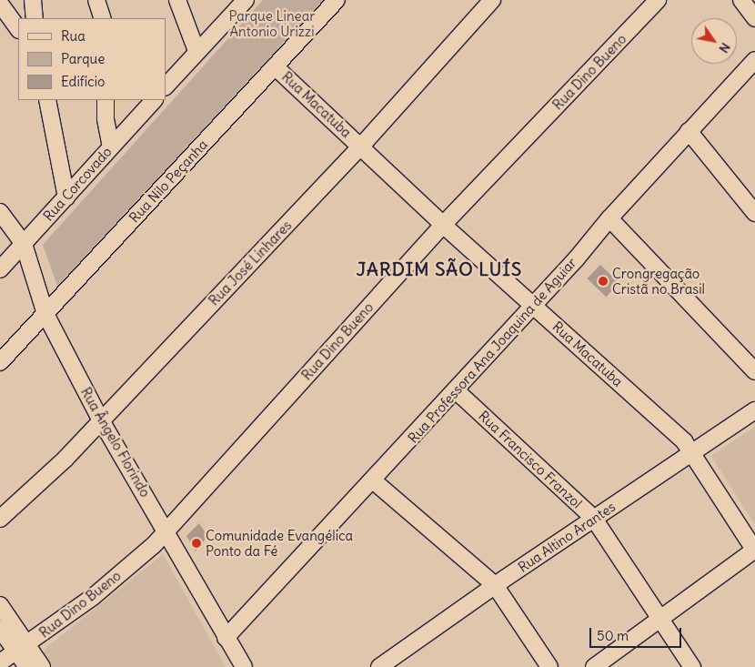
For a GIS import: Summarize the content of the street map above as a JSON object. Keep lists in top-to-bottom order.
{
  "streets": {
    "street": [
      "Rua Dino Bueno",
      "Rua Macatuba",
      "Rua Nilo Peçanha",
      "Rua Corcovado",
      "Rua José Linhares",
      "Rua Professora Ana Joaquina de Aguiar",
      "Rua Ângelo Florindo",
      "Rua Francisco Franzol",
      "Rua Altino Arantes"
    ]
  },
  "crossings": [
    ["Rua Dino Bueno", "Rua Macatuba"],
    ["Rua Dino Bueno", "Rua Ângelo Florindo"],
    ["Rua Macatuba", "Rua Nilo Peçanha"],
    ["Rua Macatuba", "Rua José Linhares"],
    ["Rua Macatuba", "Rua Professora Ana Joaquina de Aguiar"],
    ["Rua Macatuba", "Rua Altino Arantes"],
    ["Rua Nilo Peçanha", "Rua Ângelo Florindo"],
    ["Rua Corcovado", "Rua Ângelo Florindo"],
    ["Rua José Linhares", "Rua Ângelo Florindo"],
    ["Rua Professora Ana Joaquina de Aguiar", "Rua Ângelo Florindo"],
    ["Rua Professora Ana Joaquina de Aguiar", "Rua Francisco Franzol"],
    ["Rua Francisco Franzol", "Rua Altino Arantes"]
  ],
  "districts": ["JARDIM SÃO LUÍS"],
  "parks": ["Parque Linear Antonio Urizzi"],
  "places": ["Crongregação Cristã no Brasil", "Comunidade Evangélica Ponto da Fé"],
  "legend": ["Rua", "Parque", "Edifício"],
  "scale_bar": "50 m",
  "north": "bottom right"
}
